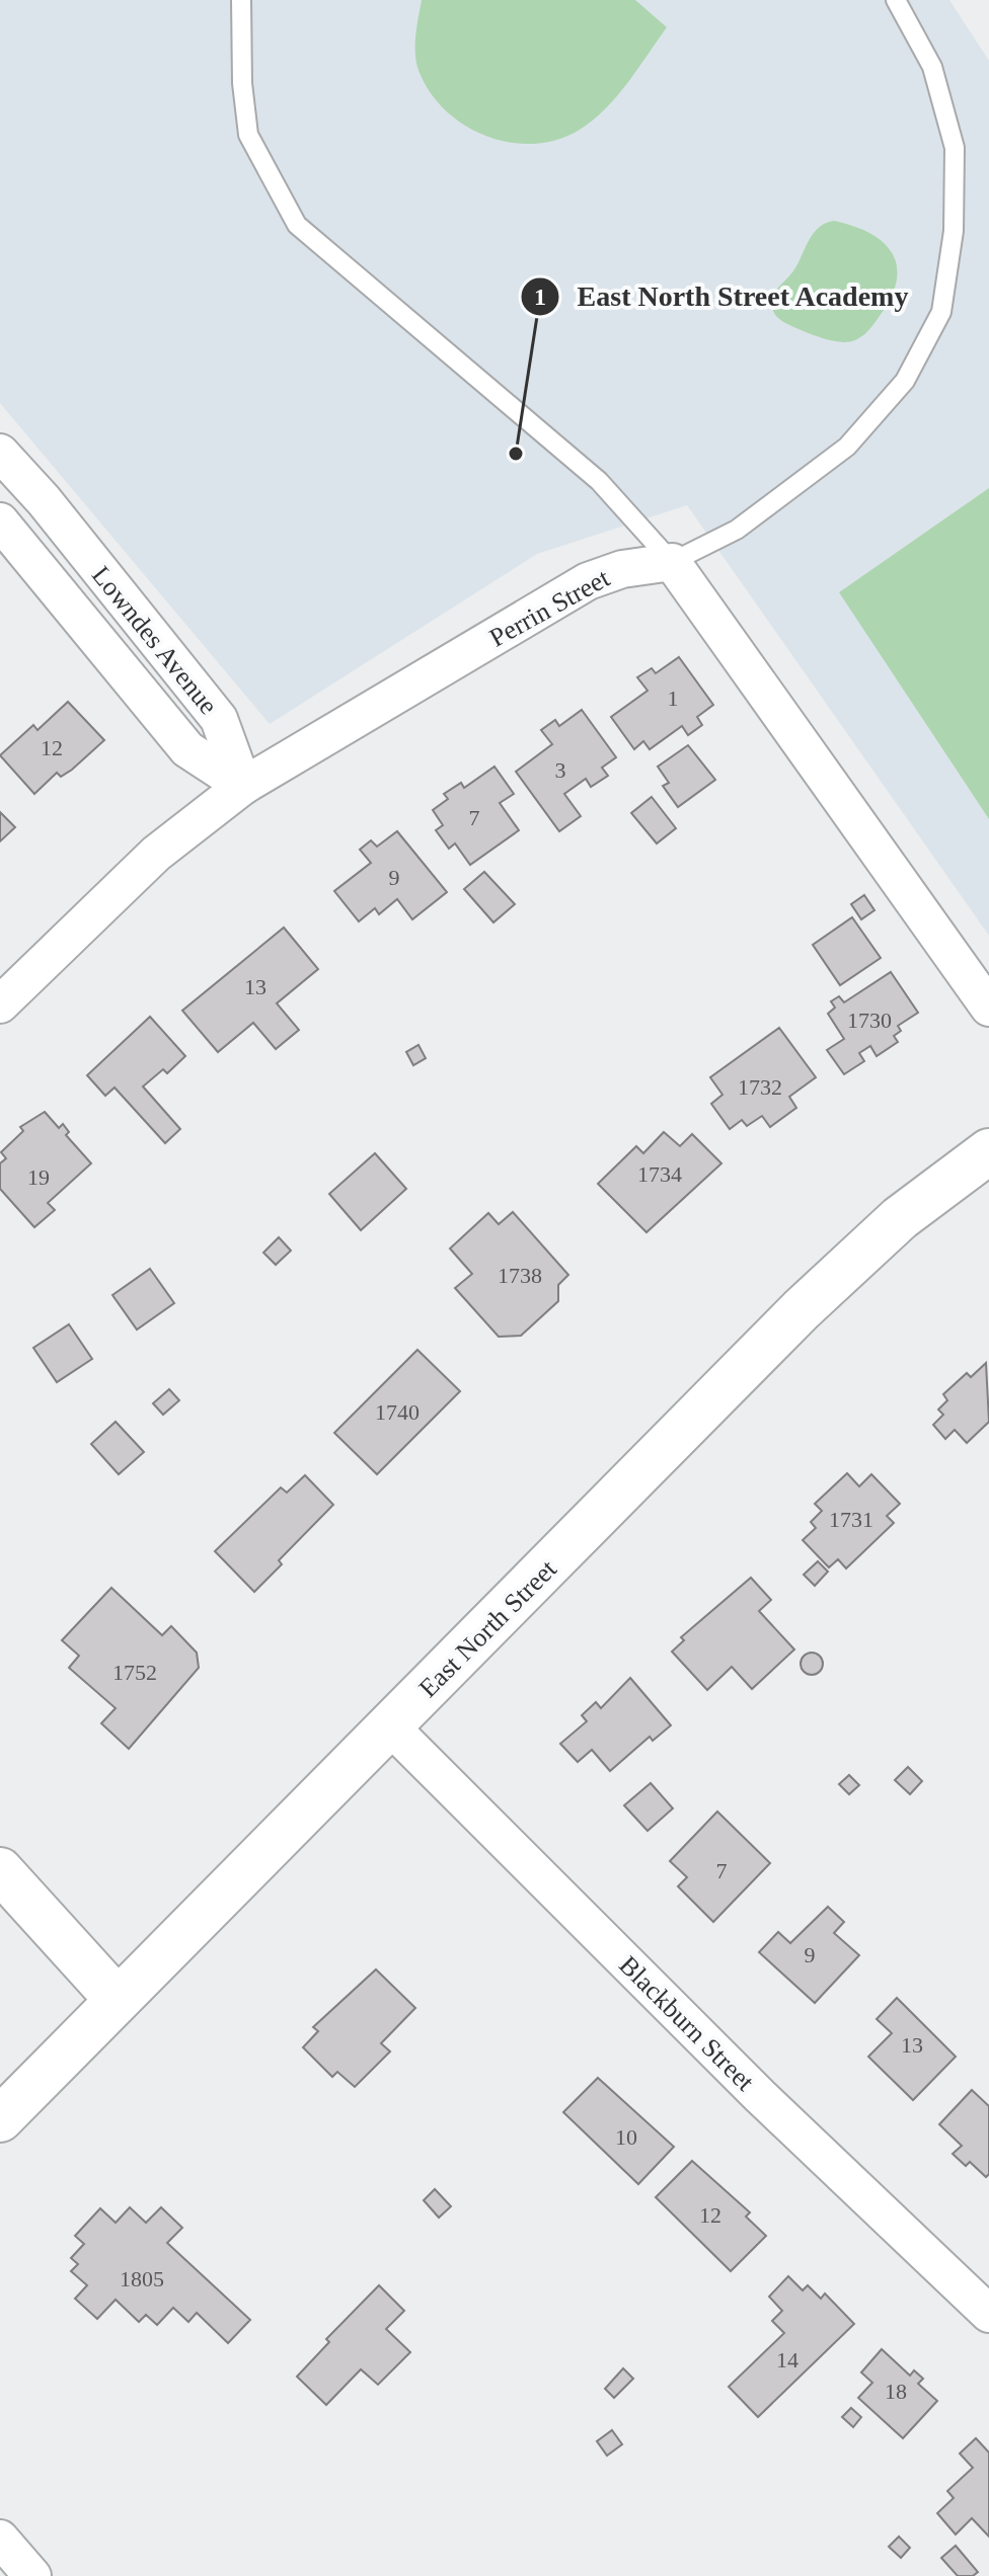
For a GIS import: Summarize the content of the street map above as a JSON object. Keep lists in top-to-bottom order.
{
  "streets": {
    "main road": ["East North Street"],
    "street": ["Perrin Street", "Lowndes Avenue", "Blackburn Street"]
  },
  "crossings": [
    ["Perrin Street", "Lowndes Avenue"],
    ["East North Street", "Blackburn Street"]
  ],
  "places": ["East North Street Academy"],
  "house_numbers": [
    "1",
    "12",
    "3",
    "7",
    "9",
    "13",
    "1730",
    "1732",
    "1734",
    "19",
    "1738",
    "1740",
    "1731",
    "1752",
    "7",
    "9",
    "13",
    "10",
    "12",
    "1805",
    "14",
    "18"
  ]
}
